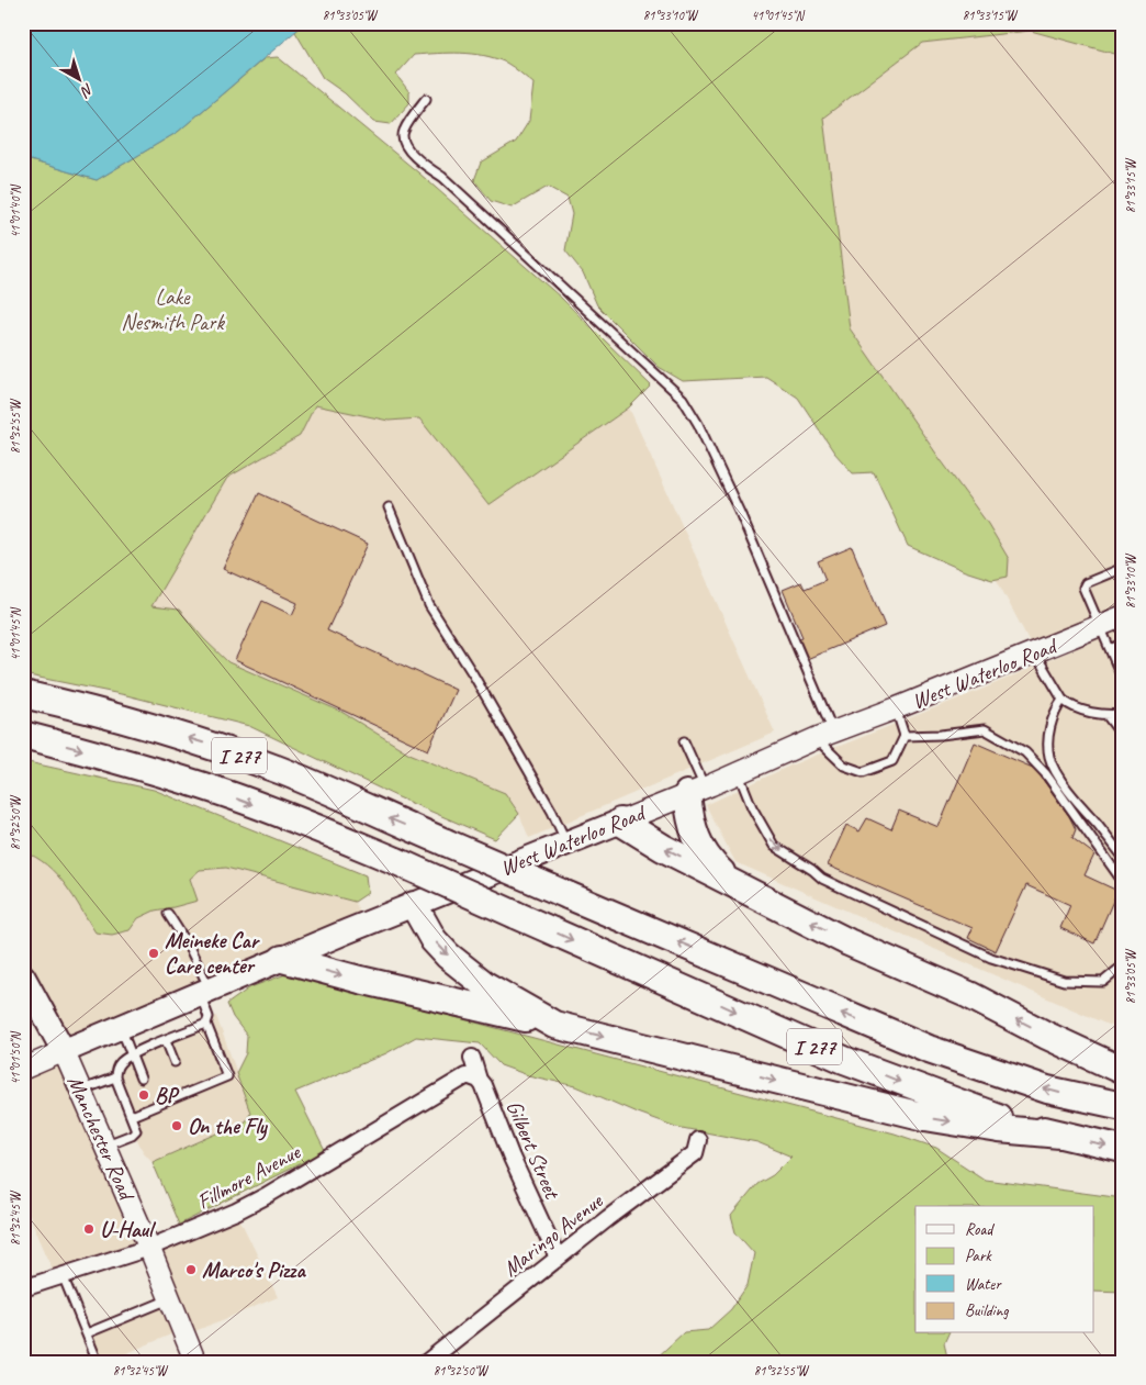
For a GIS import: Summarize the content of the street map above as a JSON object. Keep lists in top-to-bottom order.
{
  "streets": {
    "highway": ["I 277"],
    "main road": ["West Waterloo Road", "Manchester Road"],
    "street": ["Gilbert Street", "Fillmore Avenue", "Maringo Avenue"]
  },
  "crossings": [
    ["West Waterloo Road", "Manchester Road"],
    ["Manchester Road", "Fillmore Avenue"],
    ["Gilbert Street", "Fillmore Avenue"],
    ["Gilbert Street", "Maringo Avenue"]
  ],
  "parks": ["Lake Nesmith Park"],
  "places": [
    "Meineke Car Care center",
    "BP",
    "On the Fly",
    "U-Haul",
    "Marco's Pizza"
  ],
  "legend": [
    "Road",
    "Park",
    "Water",
    "Building"
  ],
  "north": "bottom right",
  "coordinates": [
    "81°33'05\"W",
    "81°33'10\"W",
    "41°01'45\"N",
    "81°33'15\"W",
    "41°01'40\"N",
    "81°32'55\"W",
    "81°32'50\"W",
    "41°01'50\"N",
    "81°32'45\"W"
  ]
}
